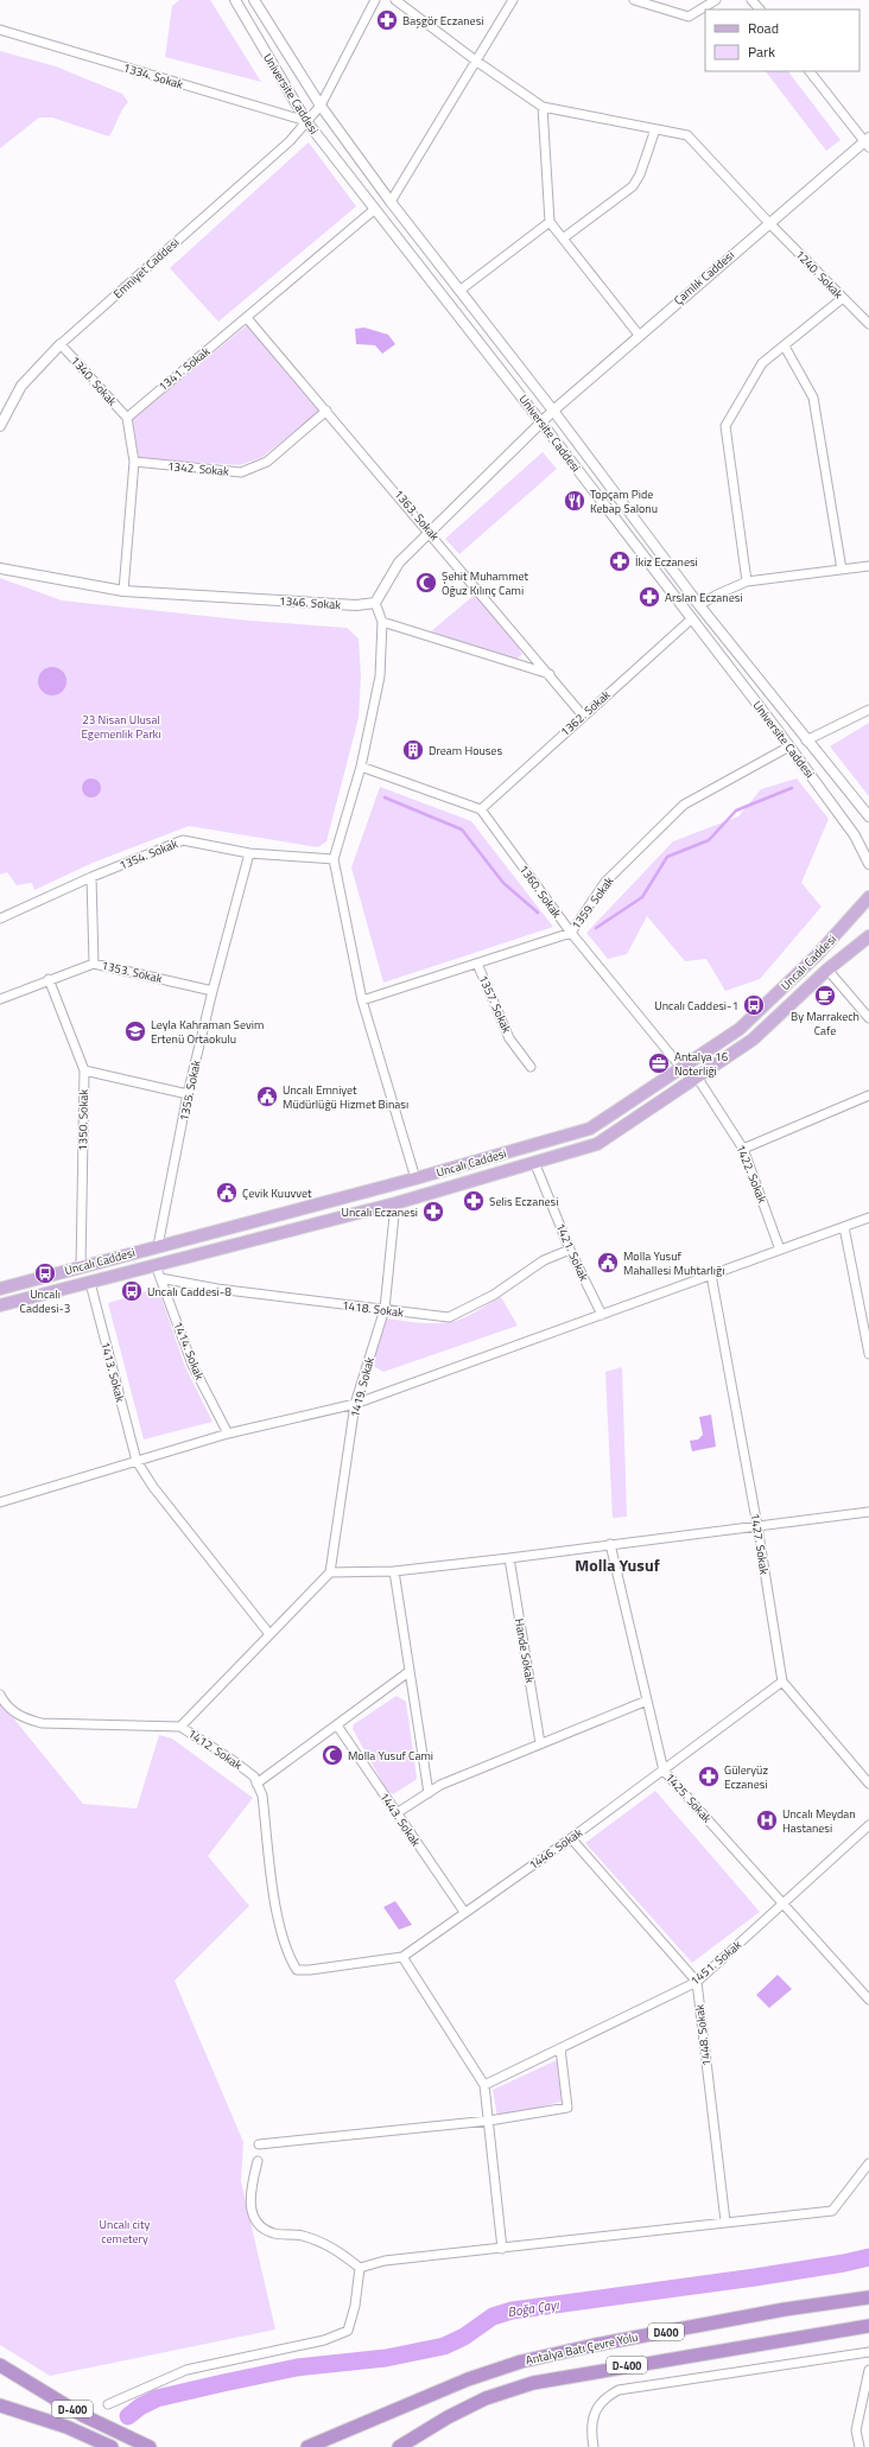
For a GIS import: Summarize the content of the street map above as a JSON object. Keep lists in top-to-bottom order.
{
  "streets": {
    "highway": ["D400", "Antalya Batı Çevre Yolu", "D-400"],
    "main road": ["Uncalı Caddesi"],
    "street": [
      "1334. Sokak",
      "Universite Caddesi",
      "Emniyet Caddesi",
      "1240. Sokak",
      "Çamlık Caddesi",
      "1341. Sokak",
      "1340. Sokak",
      "1342. Sokak",
      "1363. Sokak",
      "1346. Sokak",
      "1362. Sokak",
      "1354. Sokak",
      "1360. Sokak",
      "1359. Sokak",
      "1353. Sokak",
      "1357. Sokak",
      "1355. Sokak",
      "1350. Sokak",
      "1422. Sokak",
      "1421. Sokak",
      "1418. Sokak",
      "1414. Sokak",
      "1413. Sokak",
      "1419. Sokak",
      "1427. Sokak",
      "Hande Sokak",
      "1412. Sokak",
      "1425. Sokak",
      "1443. Sokak",
      "1446. Sokak",
      "1451. Sokak",
      "1448. Sokak"
    ]
  },
  "crossings": [
    ["1334. Sokak", "Universite Caddesi"],
    ["1334. Sokak", "Emniyet Caddesi"],
    ["Universite Caddesi", "Emniyet Caddesi"],
    ["Universite Caddesi", "Çamlık Caddesi"],
    ["Universite Caddesi", "1341. Sokak"],
    ["Universite Caddesi", "1362. Sokak"],
    ["Universite Caddesi", "1359. Sokak"],
    ["Emniyet Caddesi", "1340. Sokak"],
    ["1240. Sokak", "Çamlık Caddesi"],
    ["1341. Sokak", "1340. Sokak"],
    ["1341. Sokak", "1363. Sokak"],
    ["1342. Sokak", "1363. Sokak"],
    ["1363. Sokak", "1362. Sokak"],
    ["1362. Sokak", "1360. Sokak"],
    ["1354. Sokak", "1355. Sokak"],
    ["1360. Sokak", "1359. Sokak"],
    ["1360. Sokak", "Uncalı Caddesi"],
    ["1359. Sokak", "1357. Sokak"],
    ["Uncalı Caddesi", "1355. Sokak"],
    ["Uncalı Caddesi", "1350. Sokak"],
    ["Uncalı Caddesi", "1422. Sokak"],
    ["Uncalı Caddesi", "1421. Sokak"],
    ["Uncalı Caddesi", "1414. Sokak"],
    ["Uncalı Caddesi", "1413. Sokak"],
    ["Uncalı Caddesi", "1419. Sokak"],
    ["1353. Sokak", "1355. Sokak"],
    ["1353. Sokak", "1350. Sokak"],
    ["1421. Sokak", "1418. Sokak"],
    ["1418. Sokak", "1414. Sokak"],
    ["1418. Sokak", "1419. Sokak"],
    ["1427. Sokak", "1446. Sokak"],
    ["1412. Sokak", "1446. Sokak"],
    ["1425. Sokak", "1446. Sokak"],
    ["1425. Sokak", "1451. Sokak"],
    ["1443. Sokak", "1446. Sokak"],
    ["1451. Sokak", "1448. Sokak"]
  ],
  "districts": ["Molla Yusuf"],
  "water": ["Boğa Çayı"],
  "parks": ["23 Nisan Ulusal Egemenlik Parkı", "Uncalı city cemetery"],
  "places": {
    "pharmacy": [
      "Başgör Eczanesi",
      "İkiz Eczanesi",
      "Arslan Eczanesi",
      "Selis Eczanesi",
      "Uncalı Eczanesi",
      "Güleryüz Eczanesi"
    ],
    "restaurant": ["Topçam Pide Kebap Salonu"],
    "mosque": ["Şehit Muhammet Oğuz Kılınç Cami", "Molla Yusuf Cami"],
    "building": ["Dream Houses"],
    "cafe": ["By Marrakech Cafe"],
    "bus stop": ["Uncalı Caddesi-1", "Uncalı Caddesi-3", "Uncalı Caddesi-8"],
    "school or university": ["Leyla Kahraman Sevim Ertenü Ortaokulu"],
    "office": ["Antalya 16 Noterliği"],
    "public building": ["Uncalı Emniyet Müdürlüğü Hizmet Binası", "Çevik Kuuvvet", "Molla Yusuf Mahallesi Muhtarlığı"],
    "hospital": ["Uncalı Meydan Hastanesi"]
  },
  "legend": ["Road", "Park"]
}
